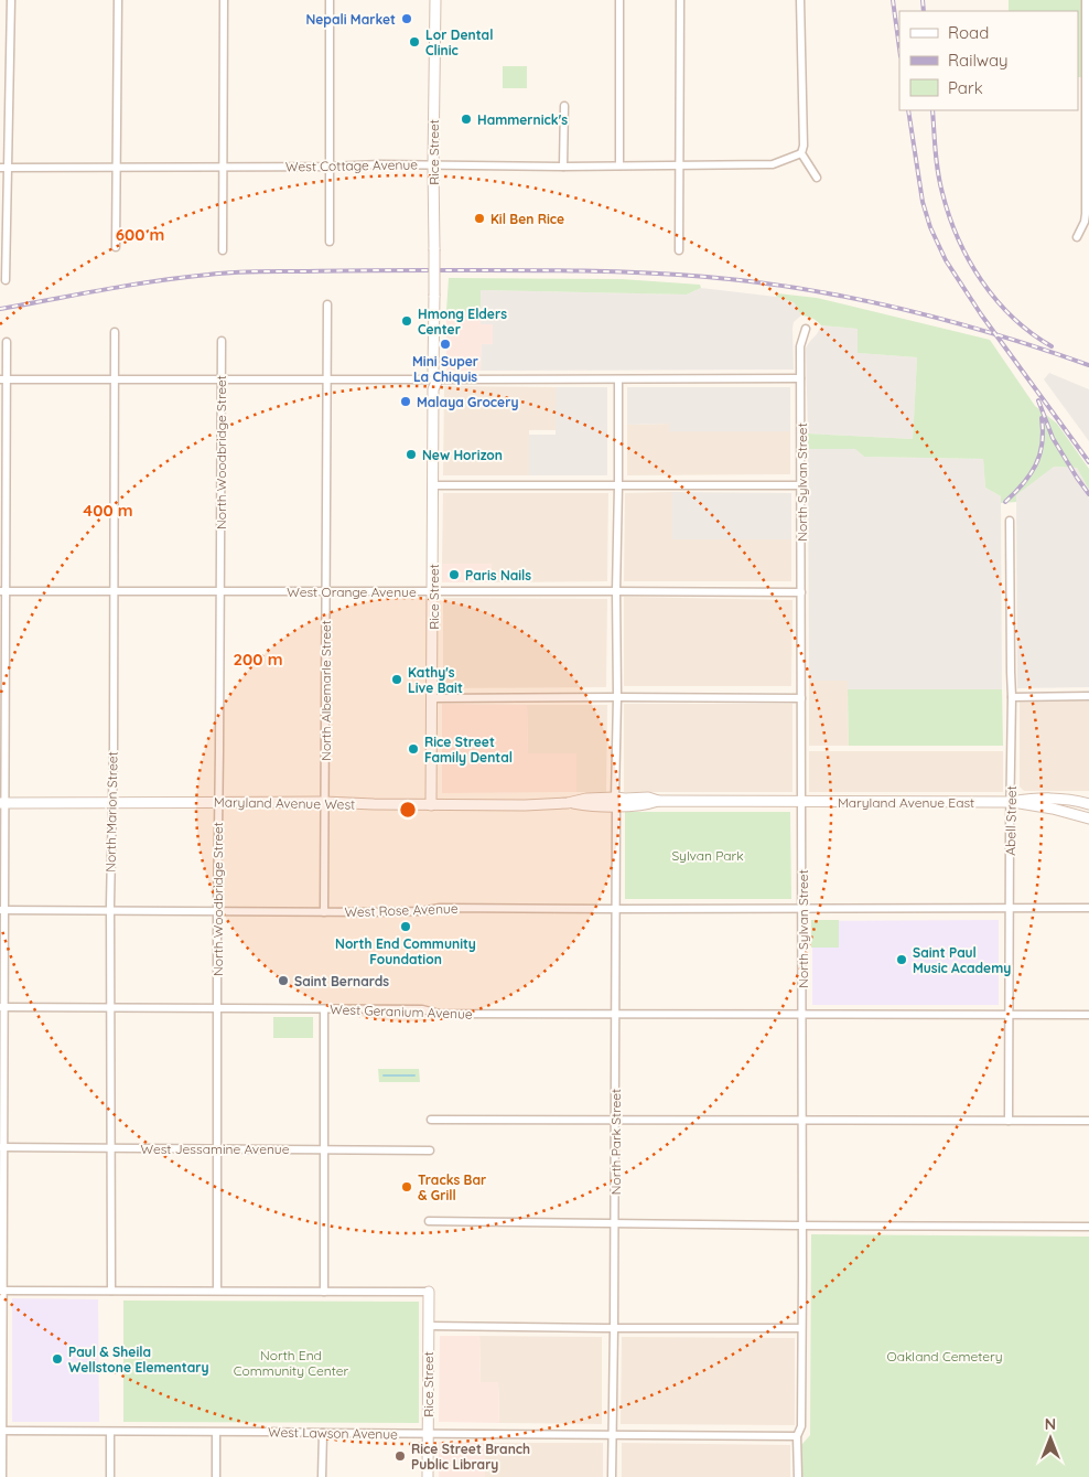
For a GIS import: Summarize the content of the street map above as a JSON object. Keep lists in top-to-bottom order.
{
  "streets": {
    "main road": ["Rice Street", "Maryland Avenue East", "Maryland Avenue West"],
    "street": [
      "West Cottage Avenue",
      "North Woodbridge Street",
      "North Sylvan Street",
      "West Orange Avenue",
      "North Albemarle Street",
      "North Marion Street",
      "Abell Street",
      "West Rose Avenue",
      "West Geranium Avenue",
      "North Park Street",
      "West Jessamine Avenue",
      "West Lawson Avenue"
    ]
  },
  "crossings": [
    ["Rice Street", "West Cottage Avenue"],
    ["Rice Street", "West Orange Avenue"],
    ["Rice Street", "Maryland Avenue West"],
    ["Rice Street", "West Lawson Avenue"],
    ["North Woodbridge Street", "West Orange Avenue"],
    ["North Woodbridge Street", "Maryland Avenue West"],
    ["North Woodbridge Street", "West Rose Avenue"],
    ["North Woodbridge Street", "West Geranium Avenue"],
    ["North Woodbridge Street", "West Jessamine Avenue"],
    ["North Sylvan Street", "West Orange Avenue"],
    ["North Sylvan Street", "Maryland Avenue East"],
    ["North Sylvan Street", "Maryland Avenue West"],
    ["North Sylvan Street", "West Rose Avenue"],
    ["North Sylvan Street", "West Geranium Avenue"],
    ["North Sylvan Street", "West Lawson Avenue"],
    ["West Orange Avenue", "North Albemarle Street"],
    ["West Orange Avenue", "North Marion Street"],
    ["West Orange Avenue", "North Park Street"],
    ["North Albemarle Street", "Maryland Avenue West"],
    ["North Albemarle Street", "West Rose Avenue"],
    ["Maryland Avenue East", "Maryland Avenue West"],
    ["Maryland Avenue East", "Abell Street"],
    ["Maryland Avenue West", "North Marion Street"],
    ["Maryland Avenue West", "North Park Street"],
    ["North Marion Street", "West Rose Avenue"],
    ["North Marion Street", "West Geranium Avenue"],
    ["North Marion Street", "West Jessamine Avenue"],
    ["Abell Street", "West Rose Avenue"],
    ["Abell Street", "West Geranium Avenue"],
    ["West Rose Avenue", "North Park Street"],
    ["West Geranium Avenue", "North Park Street"],
    ["North Park Street", "West Lawson Avenue"]
  ],
  "parks": ["Sylvan Park", "North End Community Center", "Oakland Cemetery"],
  "places": [
    "Nepali Market",
    "Lor Dental Clinic",
    "Hammernick's",
    "Kil Ben Rice",
    "Hmong Elders Center",
    "Mini Super La Chiquis",
    "Malaya Grocery",
    "New Horizon",
    "Paris Nails",
    "Kathy's Live Bait",
    "Rice Street Family Dental",
    "North End Community Foundation",
    "Saint Paul Music Academy",
    "Saint Bernards",
    "Tracks Bar & Grill",
    "Paul & Sheila Wellstone Elementary",
    "Rice Street Branch Public Library"
  ],
  "legend": ["Road", "Railway", "Park"],
  "north": "top",
  "rings": ["600 m", "400 m", "200 m"]
}
